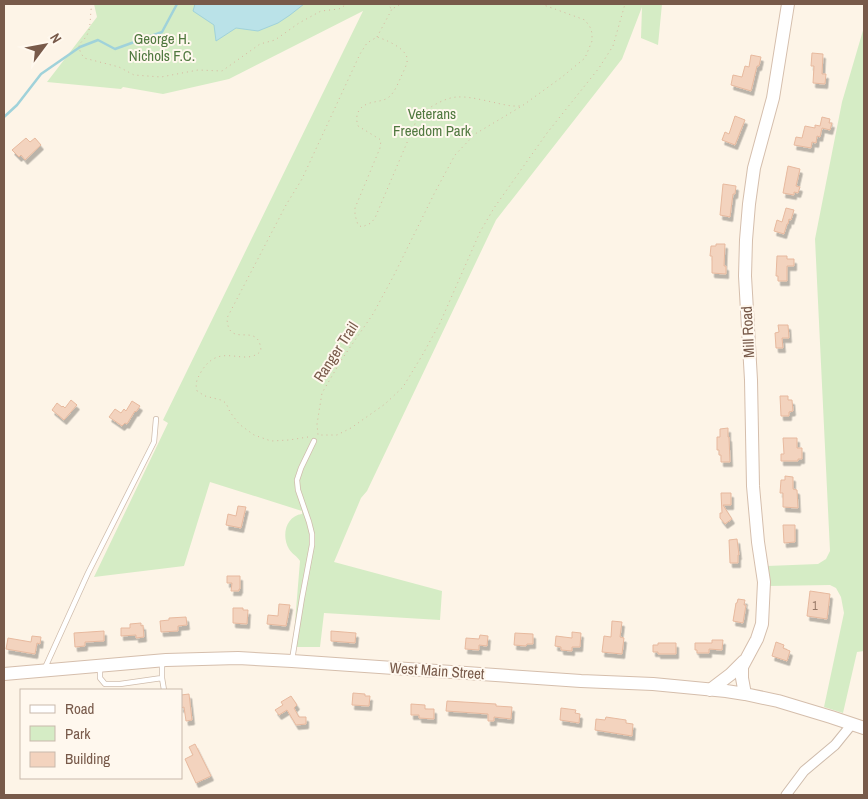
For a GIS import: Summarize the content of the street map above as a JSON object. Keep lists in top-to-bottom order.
{
  "streets": {
    "main road": ["Mill Road", "West Main Street"],
    "path": ["Ranger Trail"]
  },
  "crossings": [
    ["Mill Road", "West Main Street"]
  ],
  "parks": ["George H. Nichols F.C.", "Veterans Freedom Park"],
  "house_numbers": ["1"],
  "legend": ["Road", "Park", "Building"],
  "north": "top right"
}
